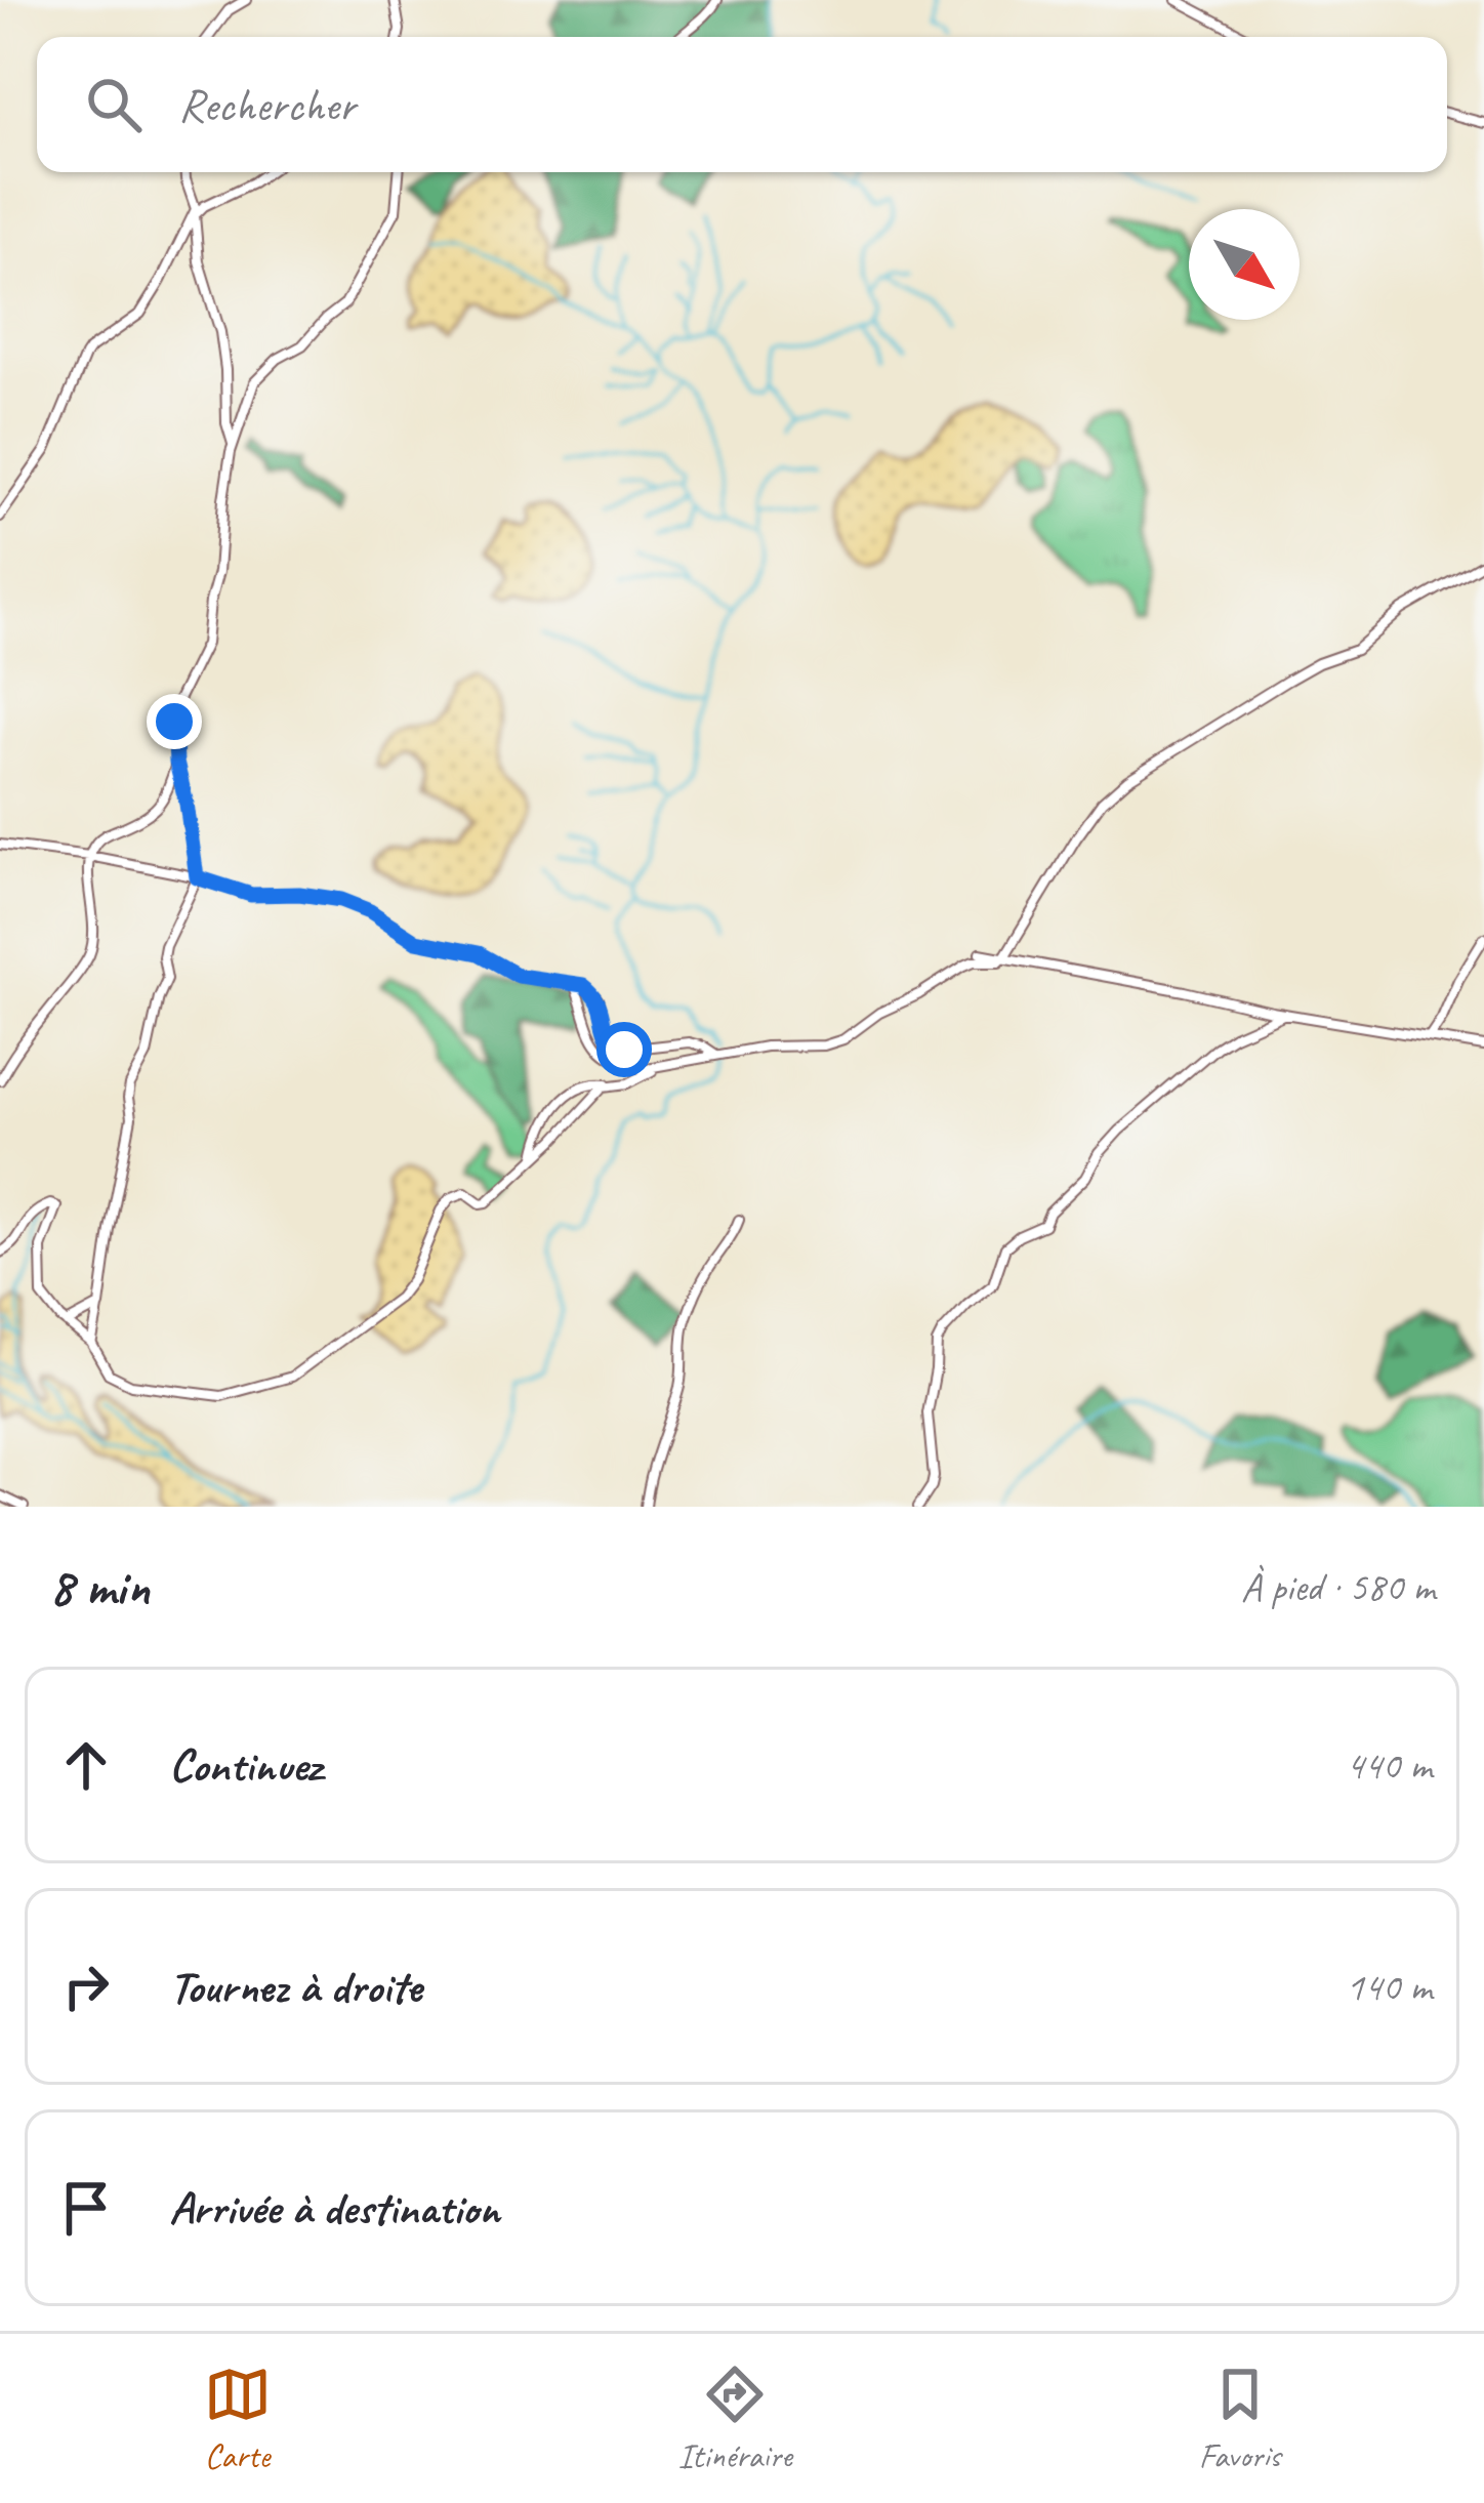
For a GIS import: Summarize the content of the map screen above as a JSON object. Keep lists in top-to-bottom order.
{
  "north": "bottom right",
  "page": {
    "search": "Rechercher",
    "heading": ["8 min", "À pied · 580 m"],
    "list": [
      ["Continuez", "440 m"],
      ["Tournez à droite", "140 m"],
      "Arrivée à destination"
    ],
    "nav": ["Carte", "Itinéraire", "Favoris"]
  }
}
